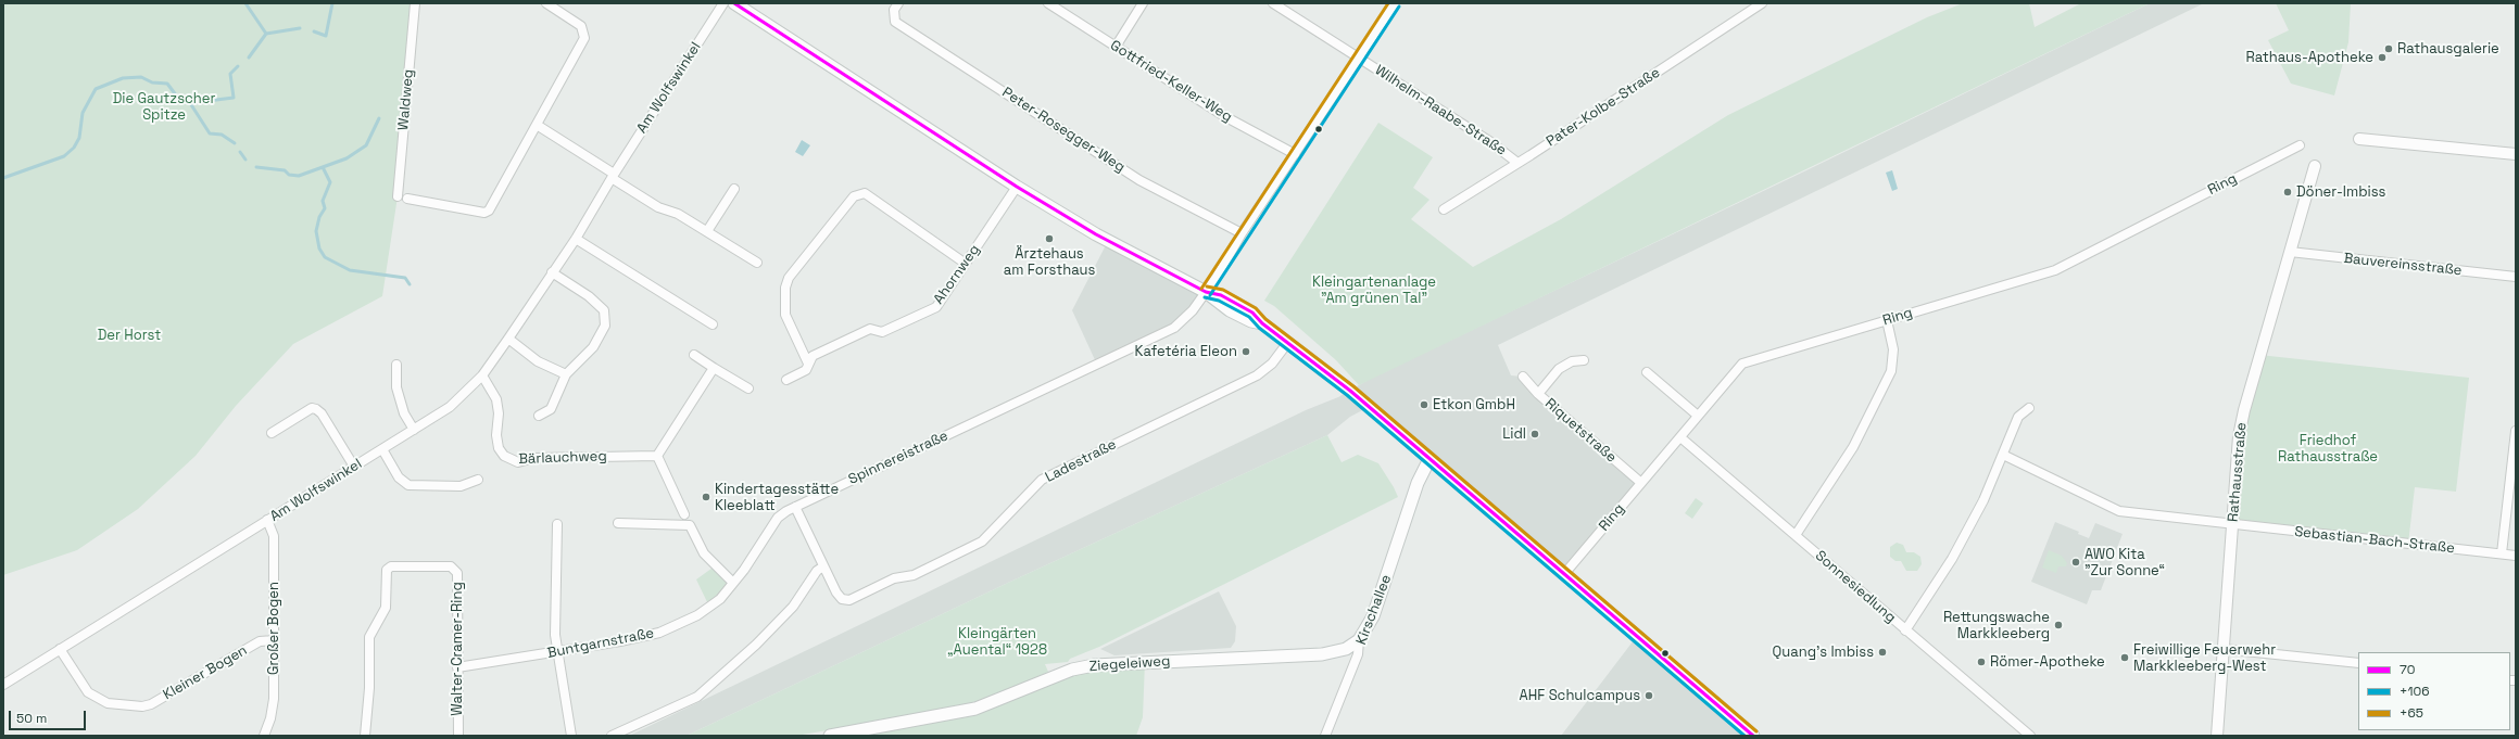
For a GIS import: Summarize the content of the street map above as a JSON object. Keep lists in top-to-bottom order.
{
  "streets": {
    "main road": ["Kirschallee", "Ziegeleiweg"],
    "street": [
      "Gottfried-Keller-Weg",
      "Am Wolfswinkel",
      "Waldweg",
      "Pater-Kolbe-Straße",
      "Wilhelm-Raabe-Straße",
      "Peter-Rosegger-Weg",
      "Ring",
      "Bauvereinsstraße",
      "Ahornweg",
      "Riquetstraße",
      "Bärlauchweg",
      "Spinnereistraße",
      "Ladestraße",
      "Rathausstraße",
      "Sebastian-Bach-Straße",
      "Sonnesiedlung",
      "Großer Bogen",
      "Buntgarnstraße",
      "Walter-Cramer-Ring",
      "Kleiner Bogen"
    ]
  },
  "crossings": [
    ["Gottfried-Keller-Weg", "Spinnereistraße"],
    ["Am Wolfswinkel", "Bärlauchweg"],
    ["Am Wolfswinkel", "Großer Bogen"],
    ["Am Wolfswinkel", "Kleiner Bogen"],
    ["Pater-Kolbe-Straße", "Wilhelm-Raabe-Straße"],
    ["Wilhelm-Raabe-Straße", "Spinnereistraße"],
    ["Peter-Rosegger-Weg", "Spinnereistraße"],
    ["Ring", "Riquetstraße"],
    ["Ring", "Sonnesiedlung"],
    ["Bauvereinsstraße", "Rathausstraße"],
    ["Spinnereistraße", "Buntgarnstraße"],
    ["Rathausstraße", "Sebastian-Bach-Straße"],
    ["Kirschallee", "Ziegeleiweg"],
    ["Großer Bogen", "Kleiner Bogen"],
    ["Buntgarnstraße", "Walter-Cramer-Ring"]
  ],
  "parks": [
    "Die Gautzscher Spitze",
    "Kleingartenanlage \"Am grünen Tal\"",
    "Der Horst",
    "Friedhof Rathausstraße",
    "Kleingärten „Auental“ 1928"
  ],
  "places": [
    "Rathausgalerie",
    "Rathaus-Apotheke",
    "Döner-Imbiss",
    "Ärztehaus am Forsthaus",
    "Kafetéria Eleon",
    "Etkon GmbH",
    "Lidl",
    "Kindertagesstätte Kleeblatt",
    "AWO Kita \"Zur Sonne“",
    "Rettungswache Markkleeberg",
    "Quang's Imbiss",
    "Freiwillige Feuerwehr Markkleeberg-West",
    "Römer-Apotheke",
    "AHF Schulcampus"
  ],
  "lines": ["transit line 70", "transit line +65", "transit line +106"],
  "legend": ["70", "+106", "+65"],
  "scale_bar": "50 m"
}
